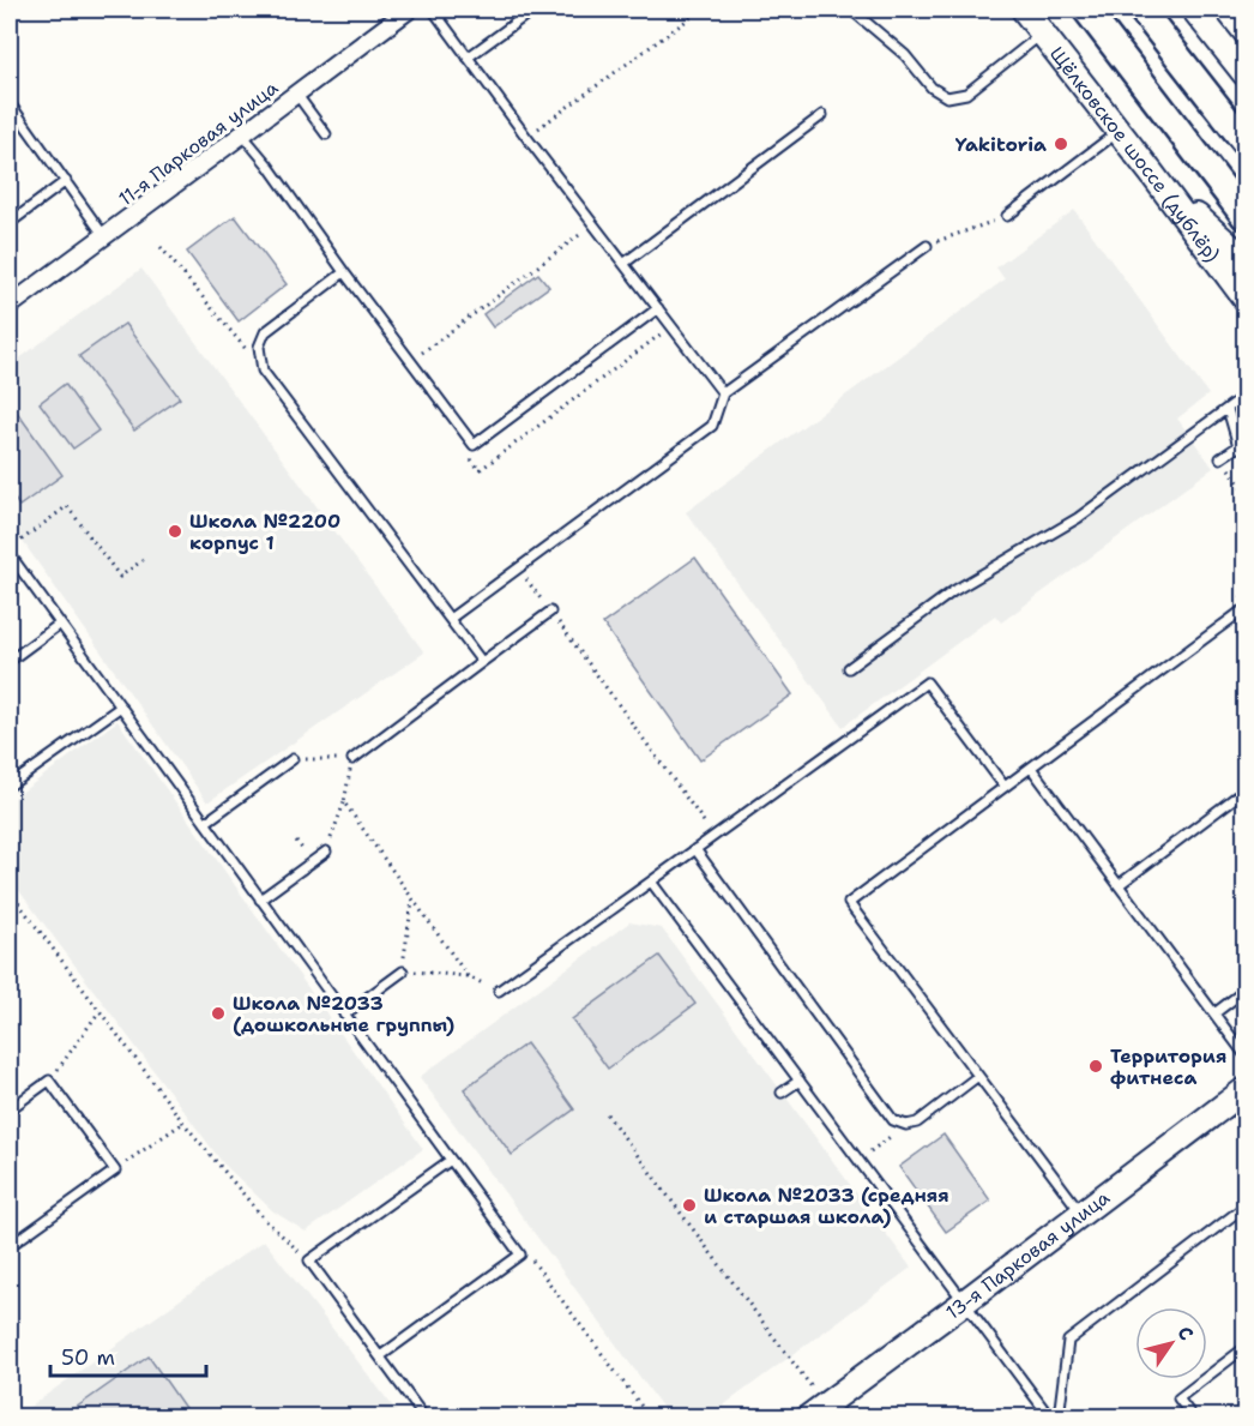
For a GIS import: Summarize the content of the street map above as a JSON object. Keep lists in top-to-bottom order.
{
  "streets": {
    "street": ["11-я Парковая улица", "Щёлковское шоссе (дублёр)", "13-я Парковая улица"]
  },
  "places": [
    "Yakitoria",
    "Школа №2200 корпус 1",
    "Школа №2033 (дошкольные группы)",
    "Территория фитнеса",
    "Школа №2033 (средняя и старшая школа)"
  ],
  "scale_bar": "50 m",
  "north": "top right"
}
